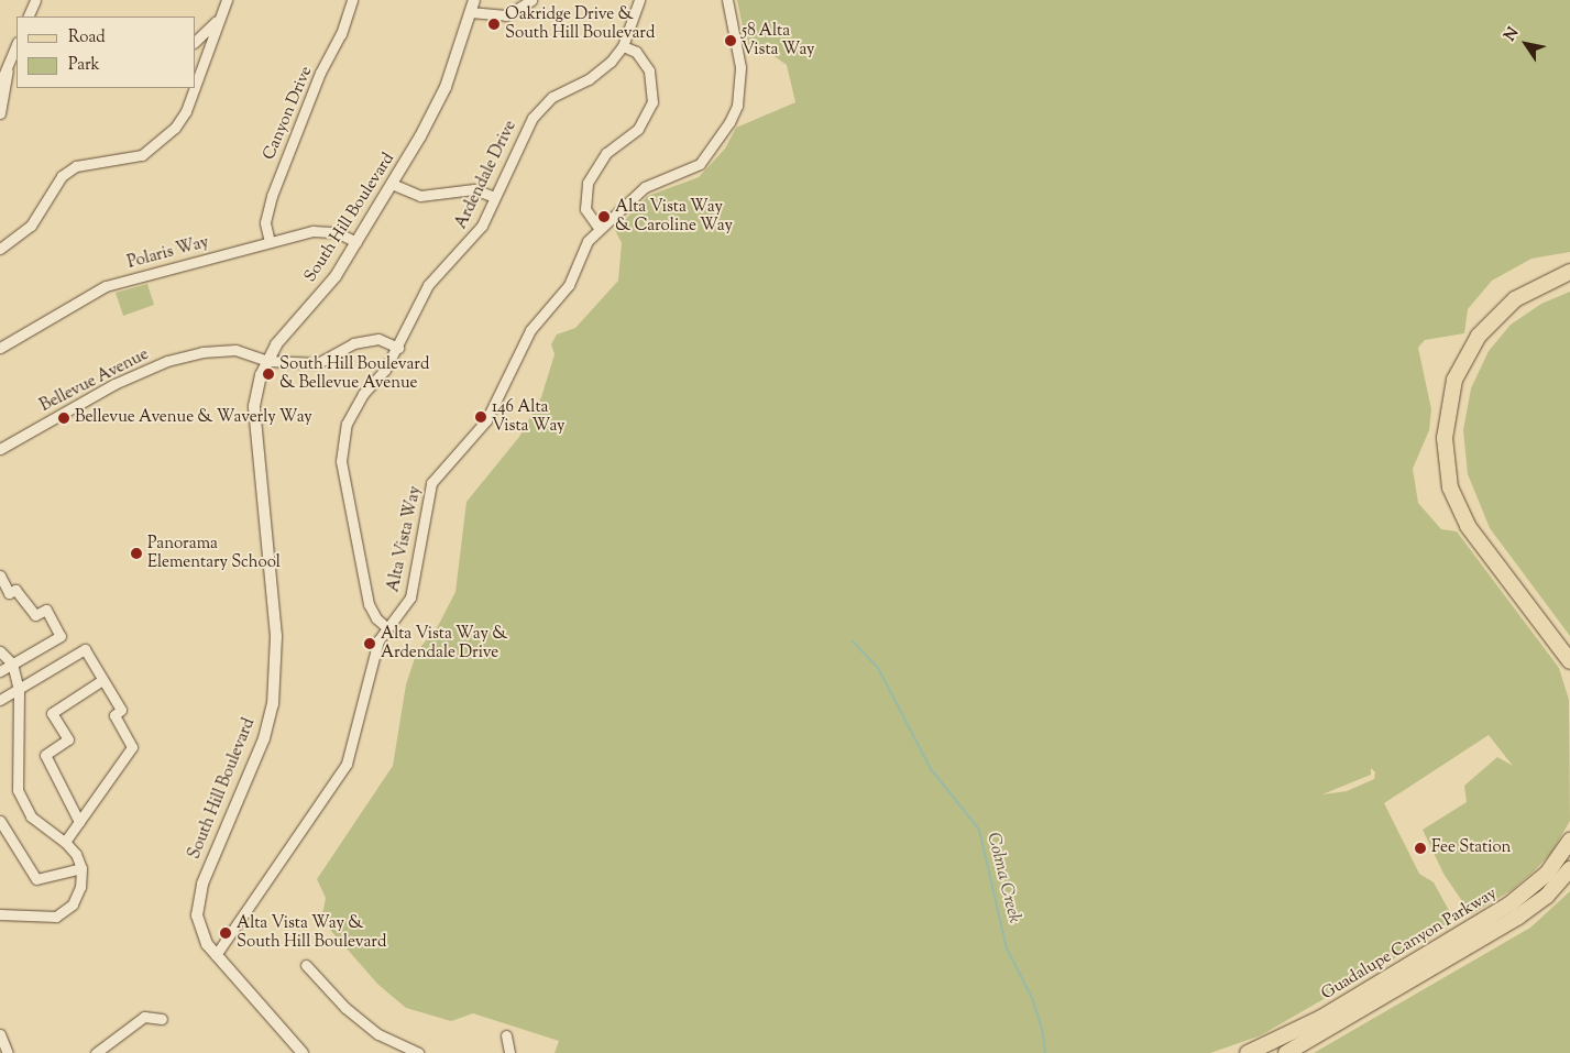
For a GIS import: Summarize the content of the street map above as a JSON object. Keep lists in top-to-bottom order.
{
  "streets": {
    "main road": ["Guadalupe Canyon Parkway"],
    "street": [
      "Canyon Drive",
      "Ardendale Drive",
      "South Hill Boulevard",
      "Polaris Way",
      "Bellevue Avenue",
      "Alta Vista Way"
    ]
  },
  "crossings": [
    ["Canyon Drive", "Polaris Way"],
    ["Ardendale Drive", "Bellevue Avenue"],
    ["Ardendale Drive", "Alta Vista Way"],
    ["South Hill Boulevard", "Polaris Way"],
    ["South Hill Boulevard", "Bellevue Avenue"],
    ["South Hill Boulevard", "Alta Vista Way"]
  ],
  "water": ["Colma Creek"],
  "places": [
    "Oakridge Drive & South Hill Boulevard",
    "58 Alta Vista Way",
    "Alta Vista Way & Caroline Way",
    "South Hill Boulevard & Bellevue Avenue",
    "146 Alta Vista Way",
    "Bellevue Avenue & Waverly Way",
    "Panorama Elementary School",
    "Alta Vista Way & Ardendale Drive",
    "Fee Station",
    "Alta Vista Way & South Hill Boulevard"
  ],
  "legend": ["Road", "Park"],
  "north": "top left"
}
